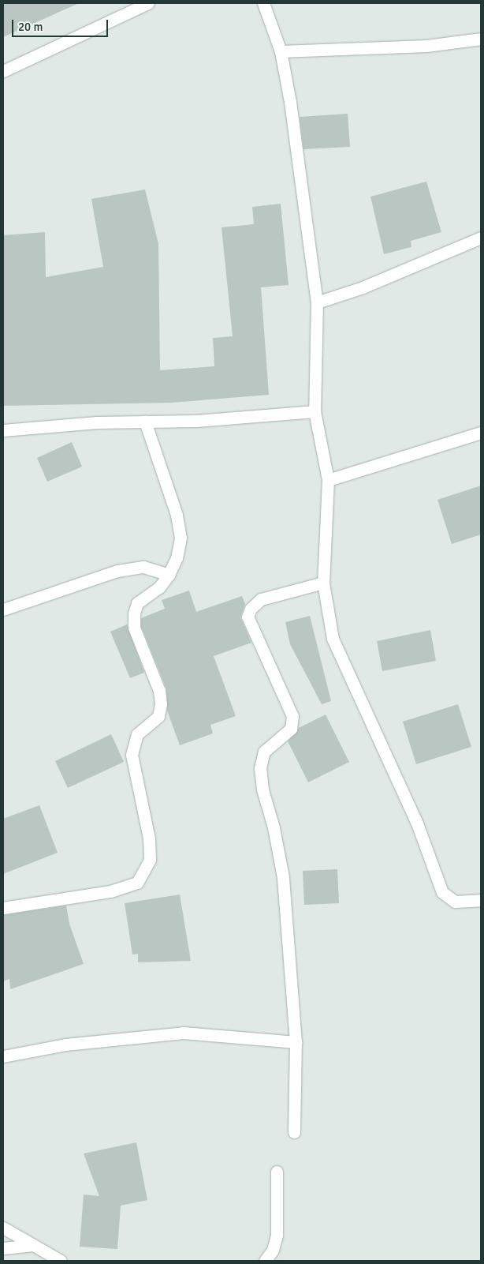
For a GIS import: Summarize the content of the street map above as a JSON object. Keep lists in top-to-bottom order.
{
  "scale_bar": "20 m"
}
